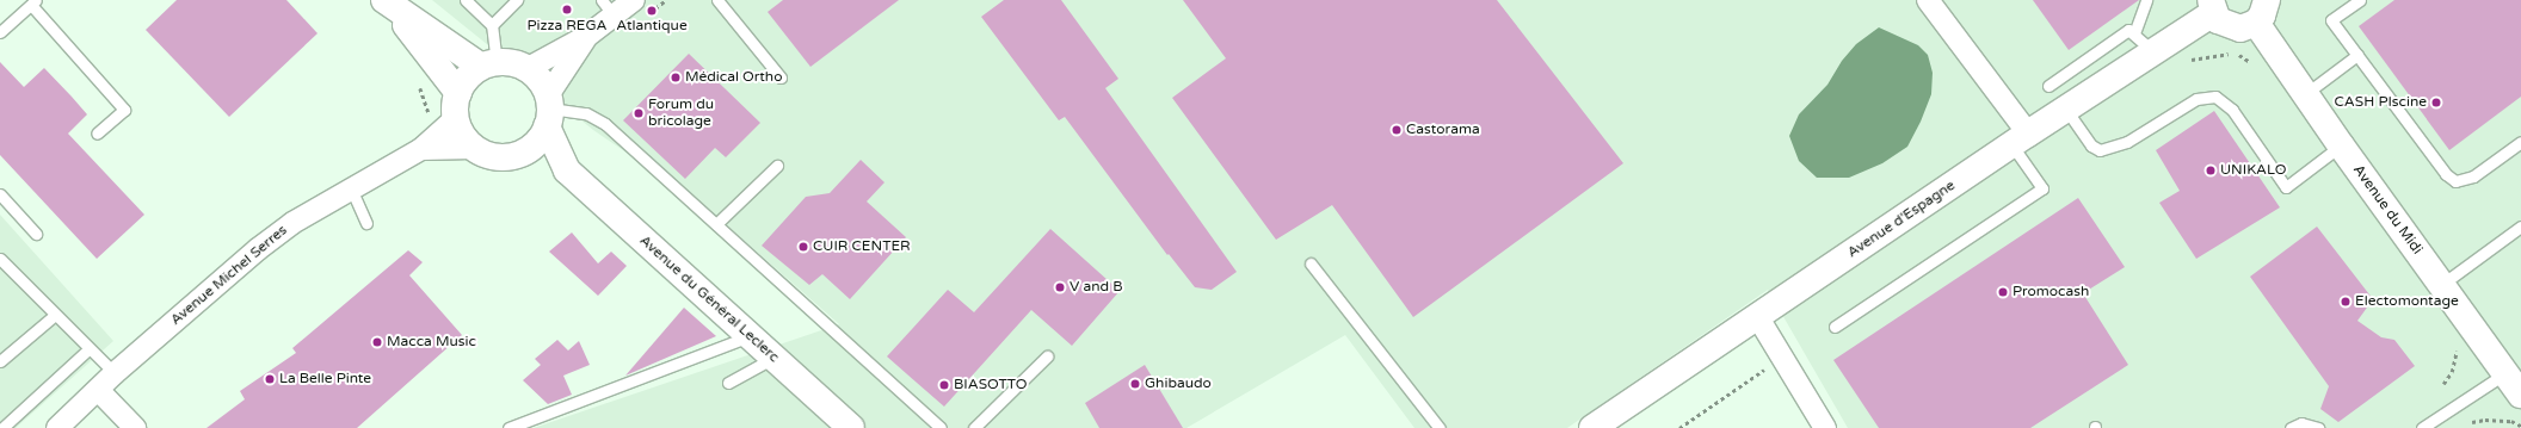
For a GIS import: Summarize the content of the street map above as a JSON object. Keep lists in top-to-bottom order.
{
  "streets": {
    "street": [
      "Avenue du Midi",
      "Avenue d'Espagne",
      "Avenue Michel Serres",
      "Avenue du Général Leclerc"
    ]
  },
  "crossings": [
    ["Avenue Michel Serres", "Avenue du Général Leclerc"]
  ],
  "places": [
    "Pizza REGA",
    "Atlantique",
    "Médical Ortho",
    "CASH PIscine",
    "Forum du bricolage",
    "Castorama",
    "UNIKALO",
    "CUIR CENTER",
    "V and B",
    "Promocash",
    "Electomontage",
    "Macca Music",
    "La Belle Pinte",
    "Ghibaudo",
    "BIASOTTO"
  ]
}
